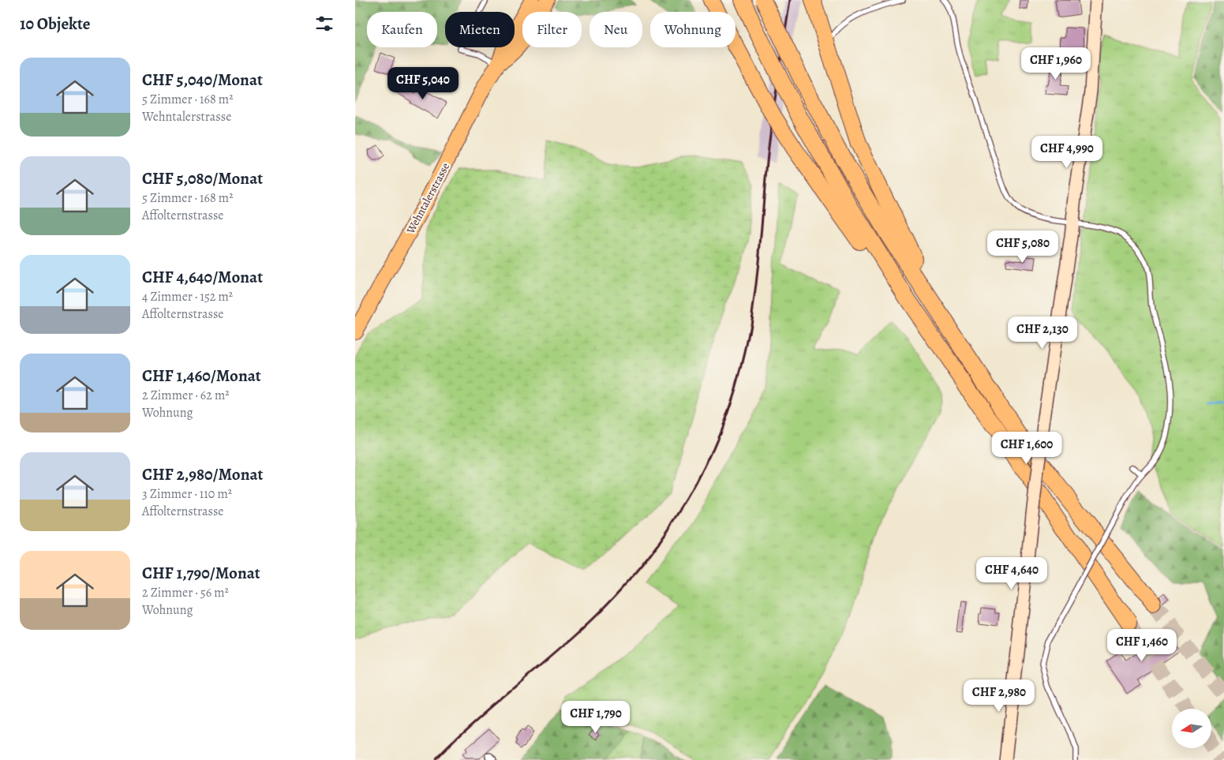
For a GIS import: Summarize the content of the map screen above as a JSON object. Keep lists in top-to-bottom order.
{
  "streets": {
    "main road": ["Wehntalerstrasse"]
  },
  "north": "left",
  "page": {
    "heading": "10 Objekte",
    "chip": [
      "Kaufen",
      "Mieten",
      "Filter",
      "Neu",
      "Wohnung"
    ],
    "list": [
      {
        "name": "CHF 5,040/Monat",
        "note": "5 Zimmer · 168 m² · Wehntalerstrasse"
      },
      {
        "name": "CHF 5,080/Monat",
        "note": "5 Zimmer · 168 m² · Affolternstrasse"
      },
      {
        "name": "CHF 4,640/Monat",
        "note": "4 Zimmer · 152 m² · Affolternstrasse"
      },
      {
        "name": "CHF 1,460/Monat",
        "note": "2 Zimmer · 62 m² · Wohnung"
      },
      {
        "name": "CHF 2,980/Monat",
        "note": "3 Zimmer · 110 m² · Affolternstrasse"
      },
      {
        "name": "CHF 1,790/Monat",
        "note": "2 Zimmer · 56 m² · Wohnung"
      }
    ],
    "price": [
      "CHF 1,960",
      "CHF 5,040",
      "CHF 4,990",
      "CHF 5,080",
      "CHF 2,130",
      "CHF 1,600",
      "CHF 4,640",
      "CHF 1,460",
      "CHF 2,980",
      "CHF 1,790"
    ]
  }
}
